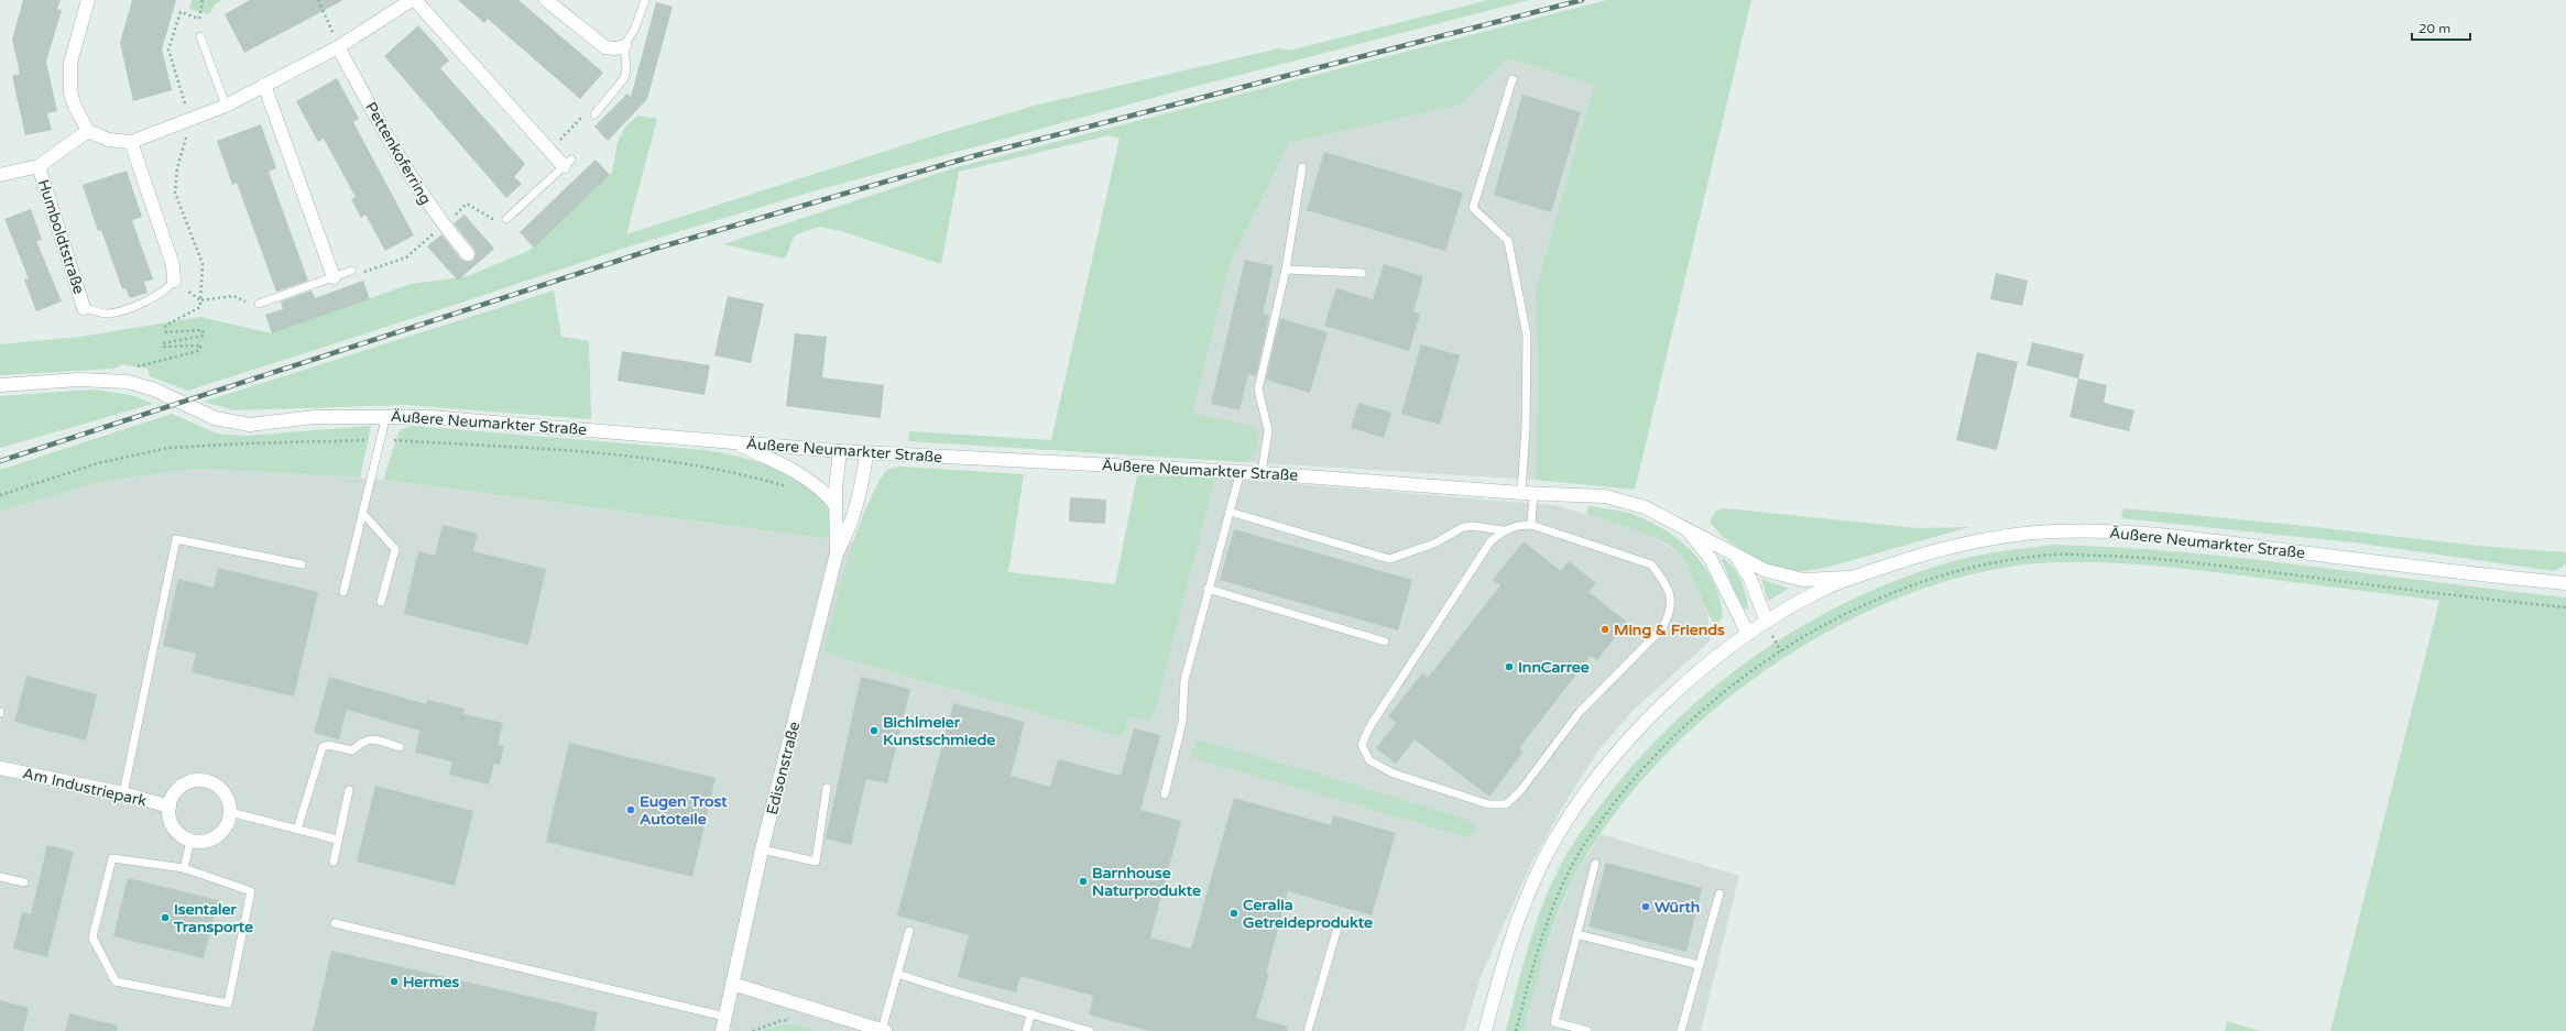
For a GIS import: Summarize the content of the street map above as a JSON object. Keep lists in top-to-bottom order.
{
  "streets": {
    "street": [
      "Pettenkoferring",
      "Humboldtstraße",
      "Äußere Neumarkter Straße",
      "Edisonstraße",
      "Am Industriepark"
    ]
  },
  "crossings": [
    ["Äußere Neumarkter Straße", "Edisonstraße"]
  ],
  "places": [
    "Ming & Friends",
    "InnCarree",
    "Bichlmeier Kunstschmiede",
    "Eugen Trost Autoteile",
    "Barnhouse Naturprodukte",
    "Würth",
    "Ceralia Getreideprodukte",
    "Isentaler Transporte",
    "Hermes"
  ],
  "scale_bar": "20 m"
}
